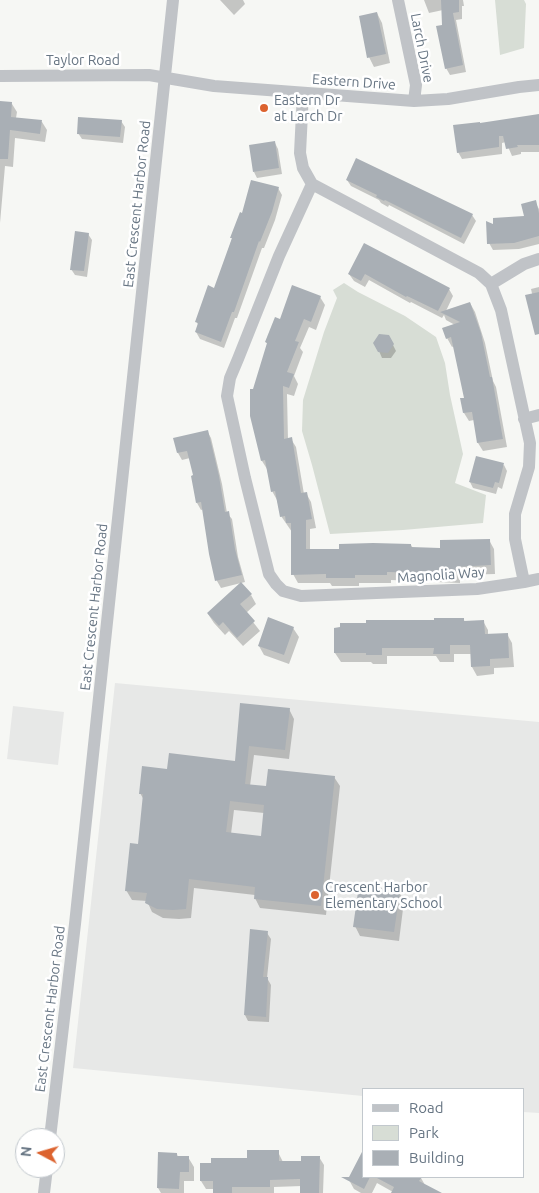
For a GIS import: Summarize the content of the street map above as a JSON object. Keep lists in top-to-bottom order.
{
  "streets": {
    "street": [
      "Larch Drive",
      "Taylor Road",
      "Eastern Drive",
      "East Crescent Harbor Road",
      "Magnolia Way"
    ]
  },
  "crossings": [
    ["Larch Drive", "Eastern Drive"],
    ["Taylor Road", "Eastern Drive"],
    ["Taylor Road", "East Crescent Harbor Road"],
    ["Eastern Drive", "East Crescent Harbor Road"]
  ],
  "places": ["Eastern Dr at Larch Dr", "Crescent Harbor Elementary School"],
  "legend": ["Road", "Park", "Building"],
  "north": "left"
}
